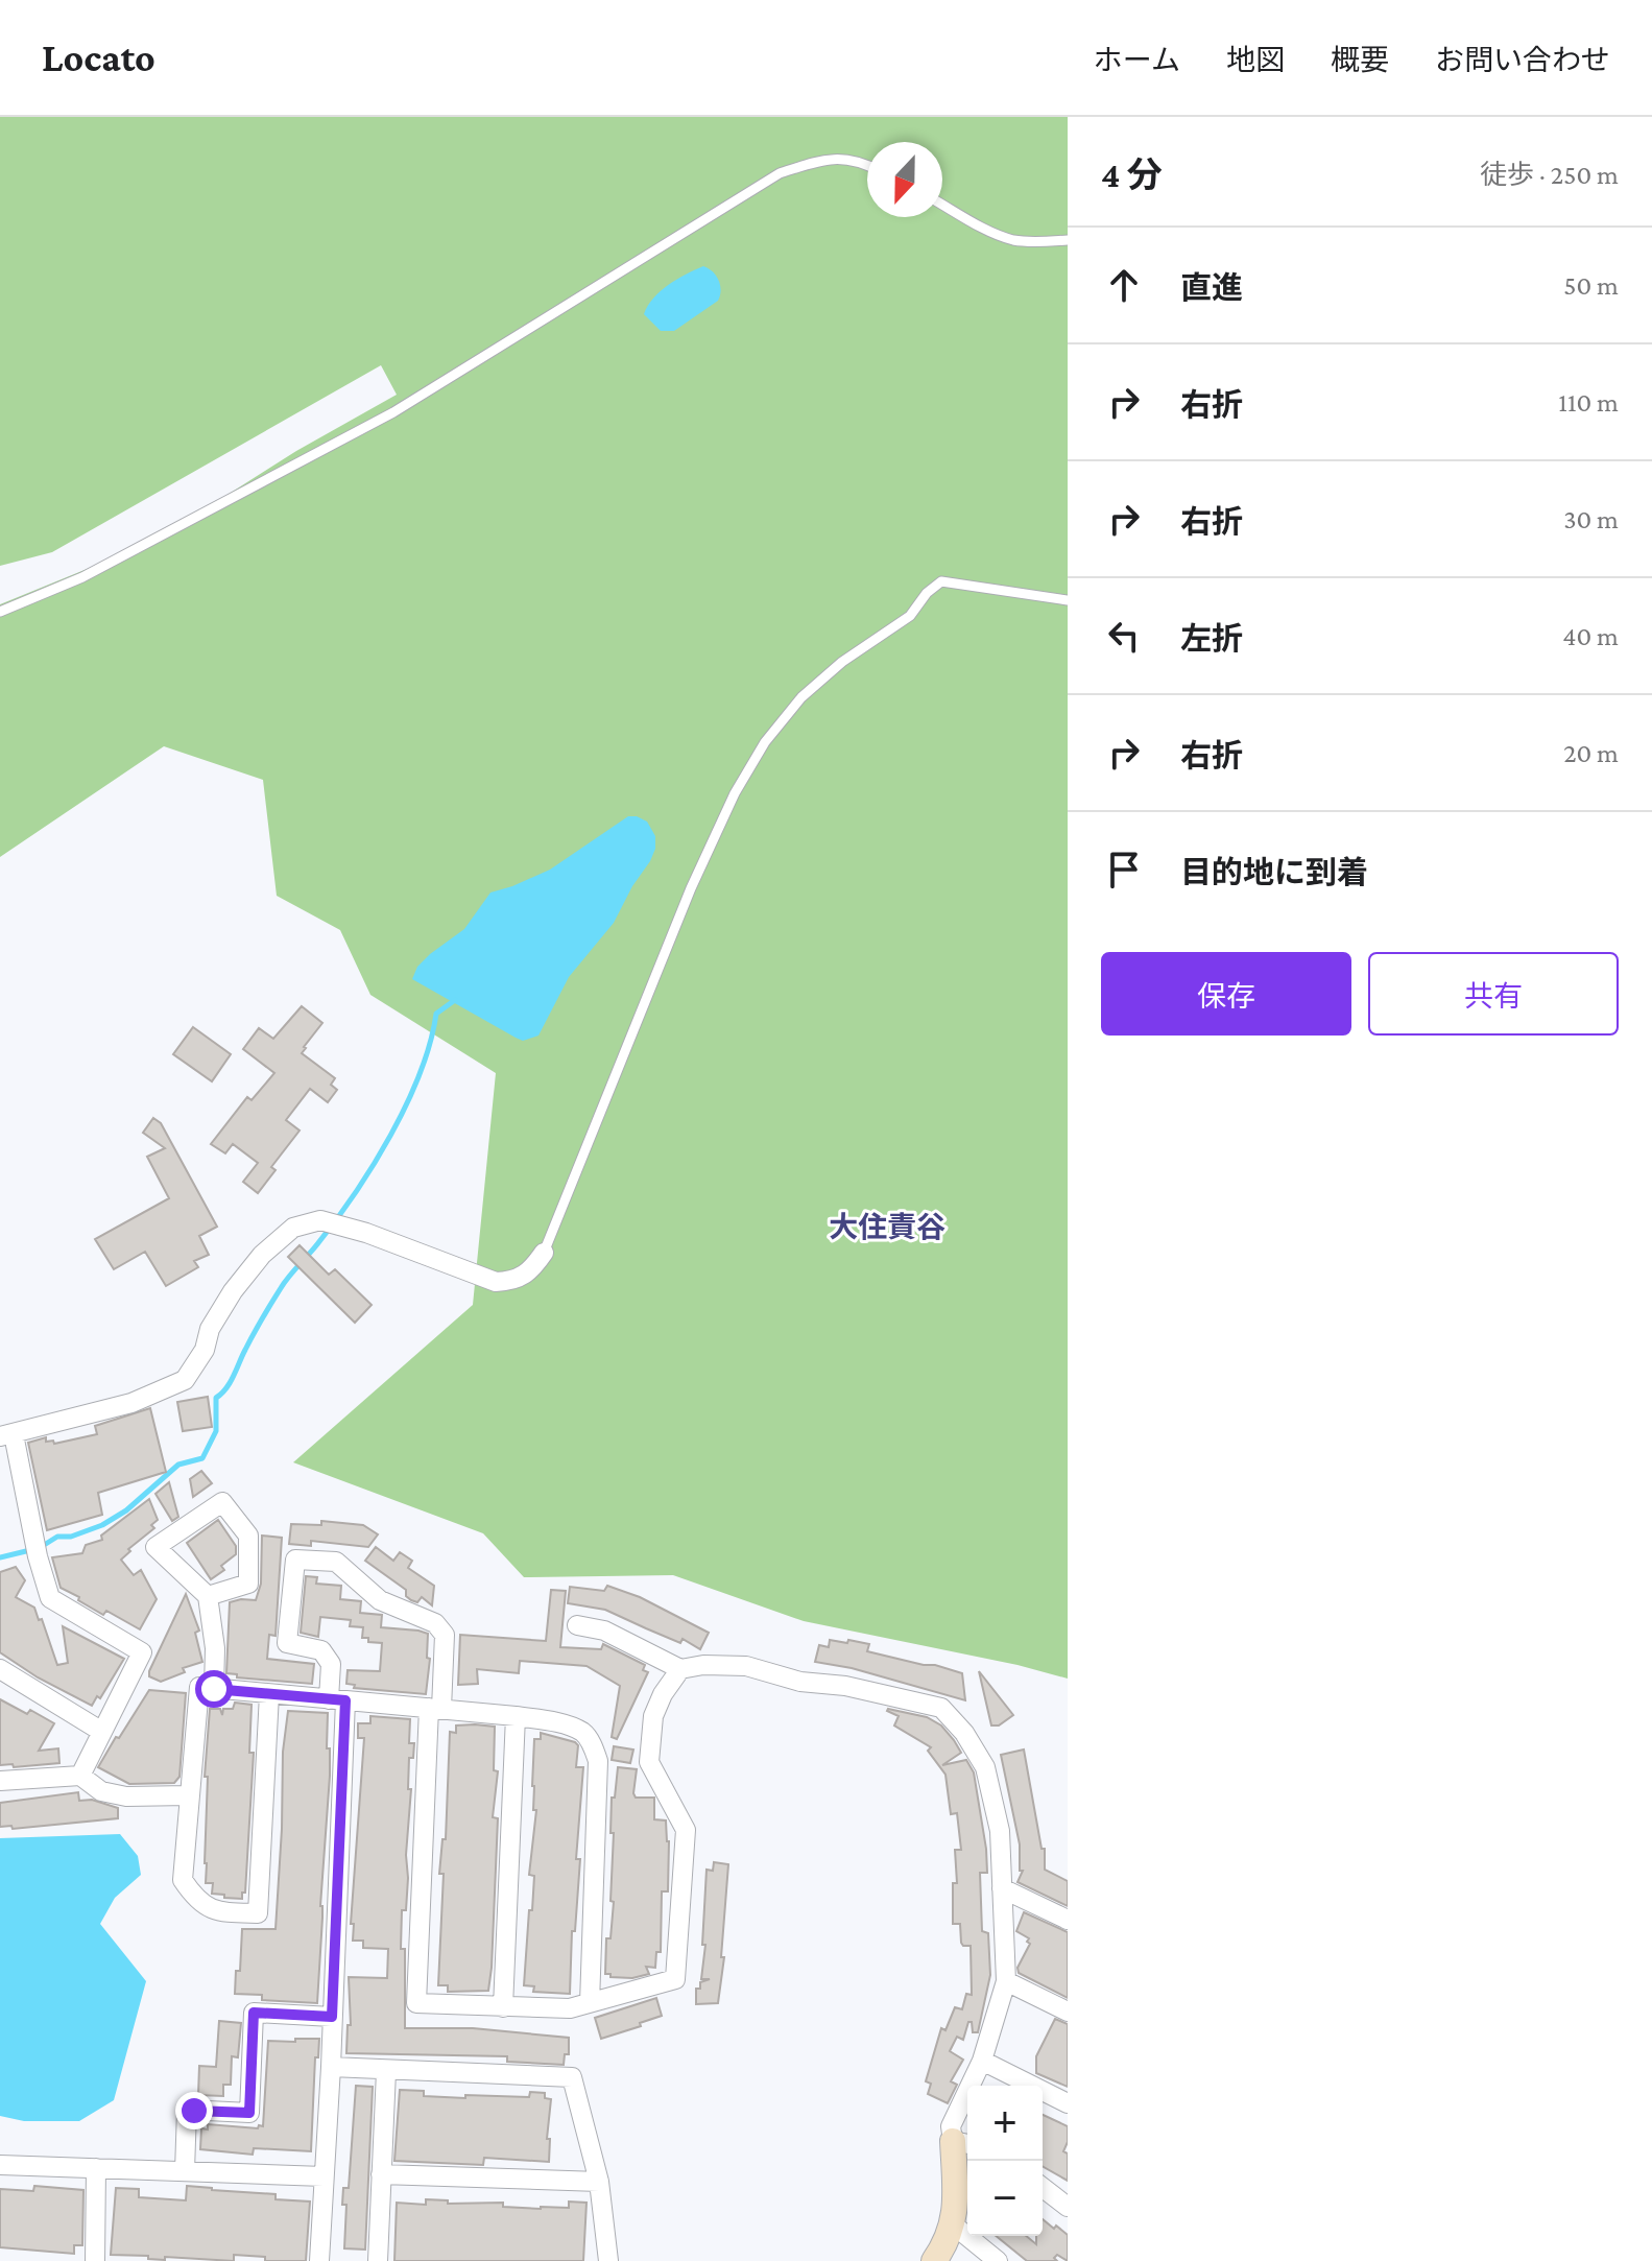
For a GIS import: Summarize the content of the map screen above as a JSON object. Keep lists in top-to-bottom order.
{
  "districts": ["大住責谷"],
  "north": "bottom",
  "page": {
    "header": "Locato",
    "nav": [
      "ホーム",
      "地図",
      "概要",
      "お問い合わせ"
    ],
    "heading": ["4 分", "徒歩 · 250 m"],
    "list": [
      ["直進", "50 m"],
      ["右折", "110 m"],
      ["右折", "30 m"],
      ["左折", "40 m"],
      ["右折", "20 m"],
      "目的地に到着"
    ],
    "buttons": ["保存", "共有"],
    "map_buttons": ["+", "−"]
  }
}
